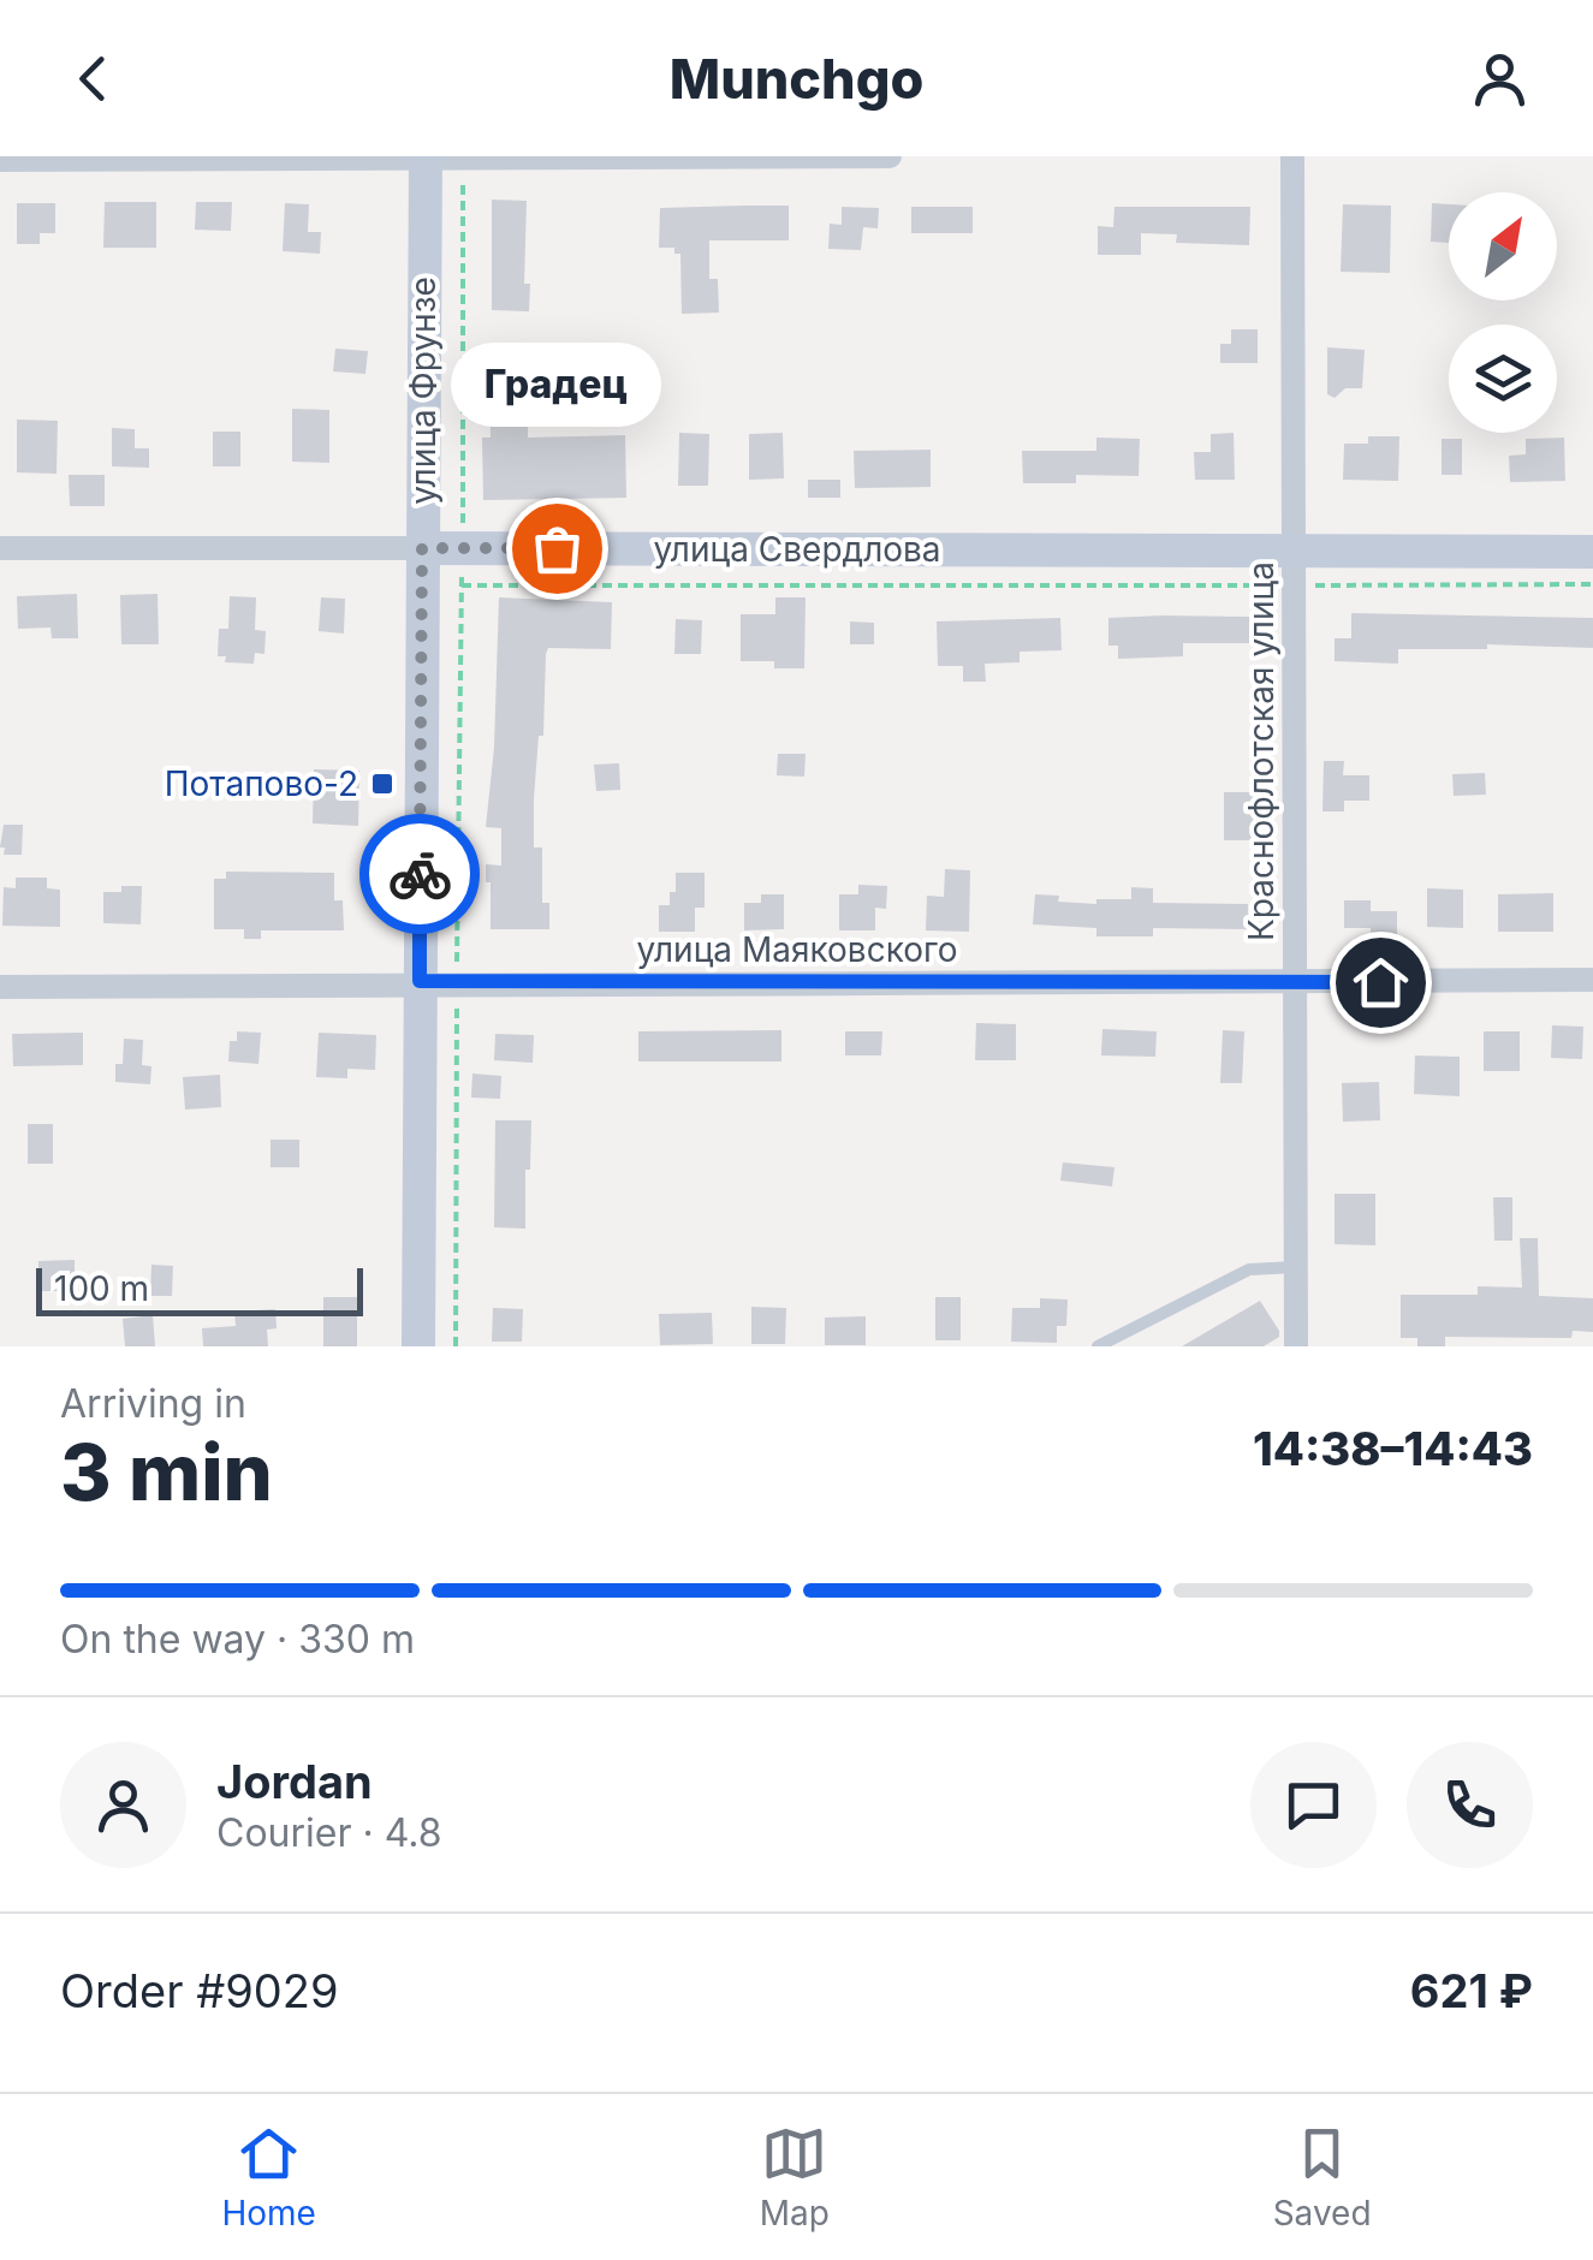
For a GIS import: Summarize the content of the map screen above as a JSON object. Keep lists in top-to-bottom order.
{
  "streets": {
    "main road": ["улица Фрунзе", "улица Свердлова"],
    "street": ["Краснофлотская улица", "улица Маяковского"]
  },
  "crossings": [
    ["улица Фрунзе", "улица Свердлова"],
    ["улица Фрунзе", "улица Маяковского"],
    ["улица Свердлова", "Краснофлотская улица"],
    ["Краснофлотская улица", "улица Маяковского"]
  ],
  "places": {
    "other": ["Градец"],
    "transit": ["Потапово-2"]
  },
  "scale_bar": "100 m",
  "north": "top right",
  "page": {
    "header": "Munchgo",
    "bubble": "Градец",
    "scale": "100 m",
    "heading": ["3 min", "Arriving in", "14:38–14:43"],
    "panel": [
      "Jordan",
      "Courier · 4.8",
      "Order #9029",
      "621 ₽"
    ],
    "bar": "On the way · 330 m",
    "tabs": ["Home", "Map", "Saved"]
  }
}
